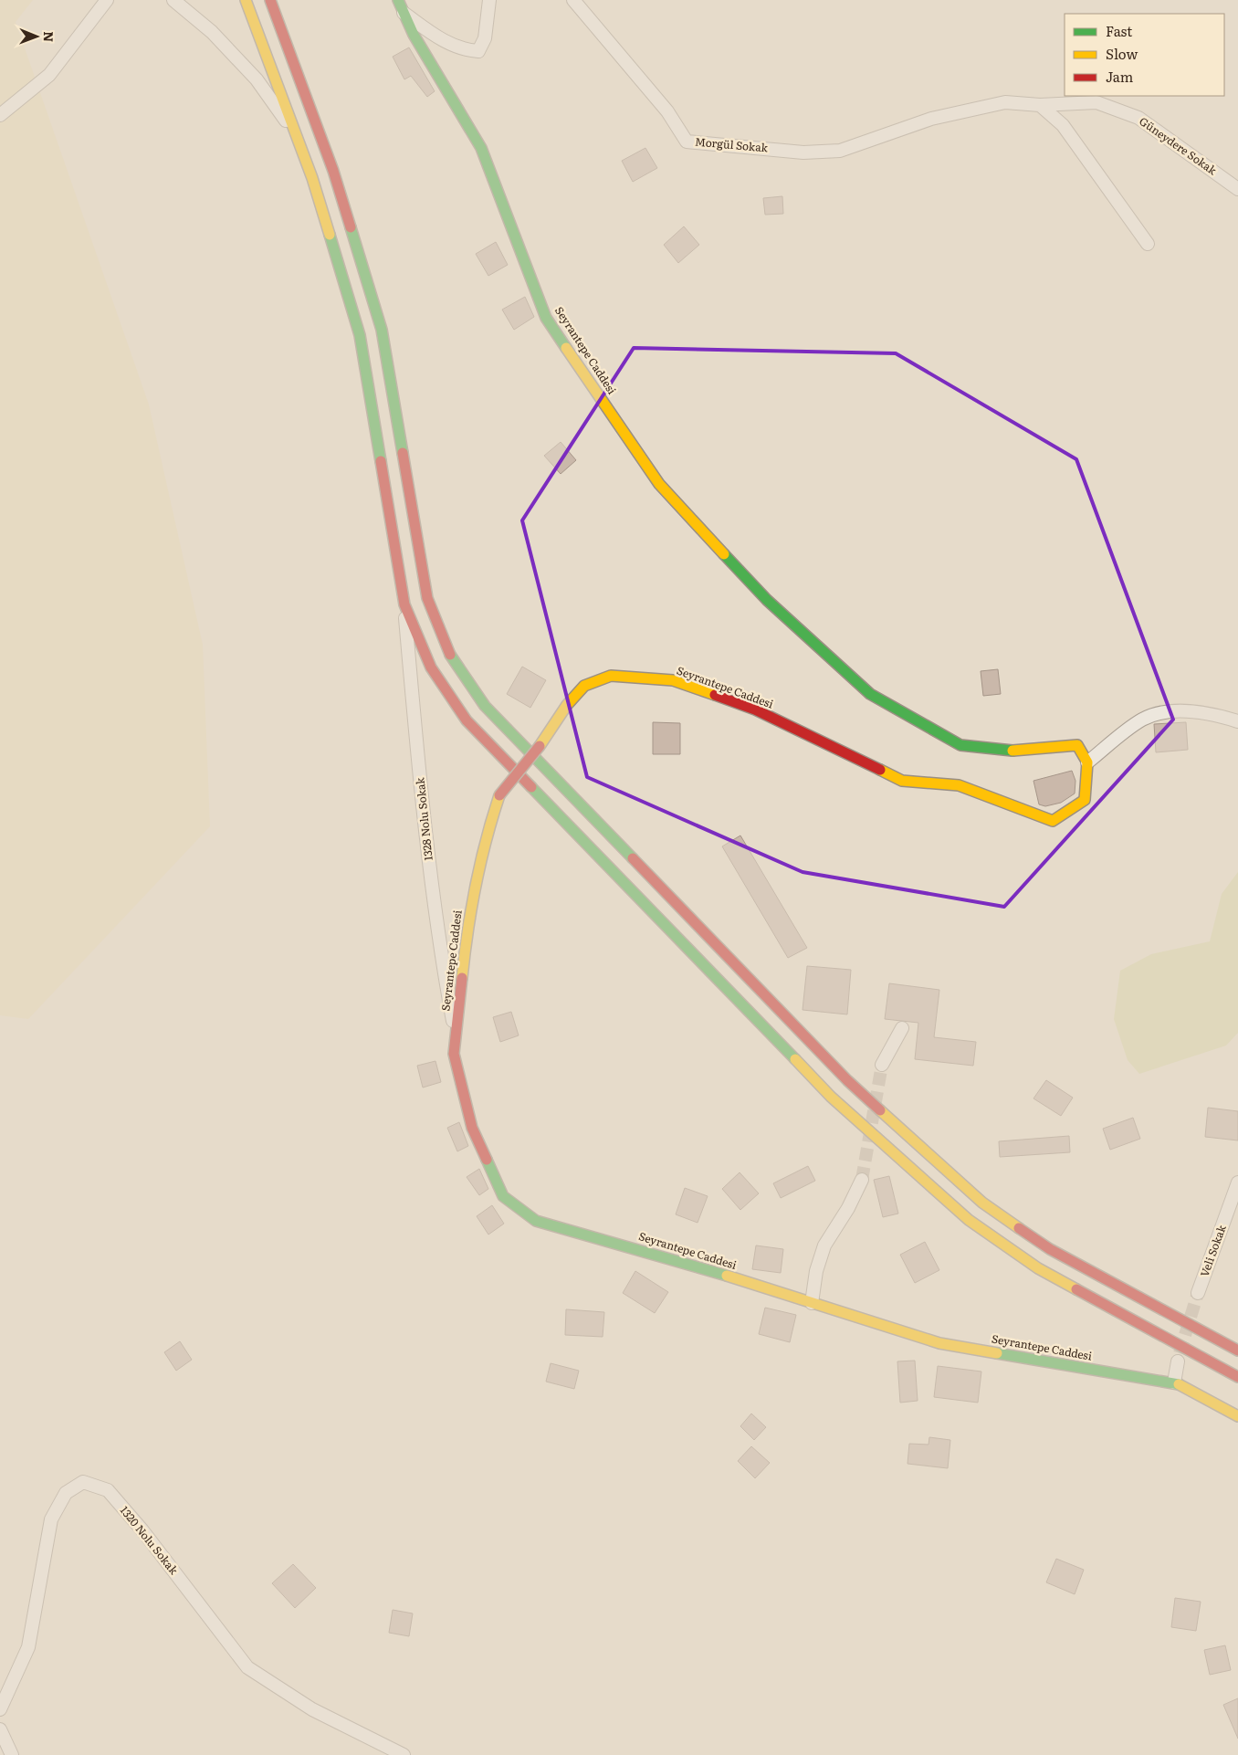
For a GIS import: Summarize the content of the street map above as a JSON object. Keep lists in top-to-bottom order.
{
  "streets": {
    "main road": ["Seyrantepe Caddesi"],
    "street": [
      "Morgül Sokak",
      "Güneydere Sokak",
      "1328 Nolu Sokak",
      "Veli Sokak",
      "1320 Nolu Sokak"
    ]
  },
  "crossings": [
    ["Morgül Sokak", "Güneydere Sokak"],
    ["Seyrantepe Caddesi", "1328 Nolu Sokak"]
  ],
  "legend": ["Fast", "Slow", "Jam"],
  "north": "right"
}
